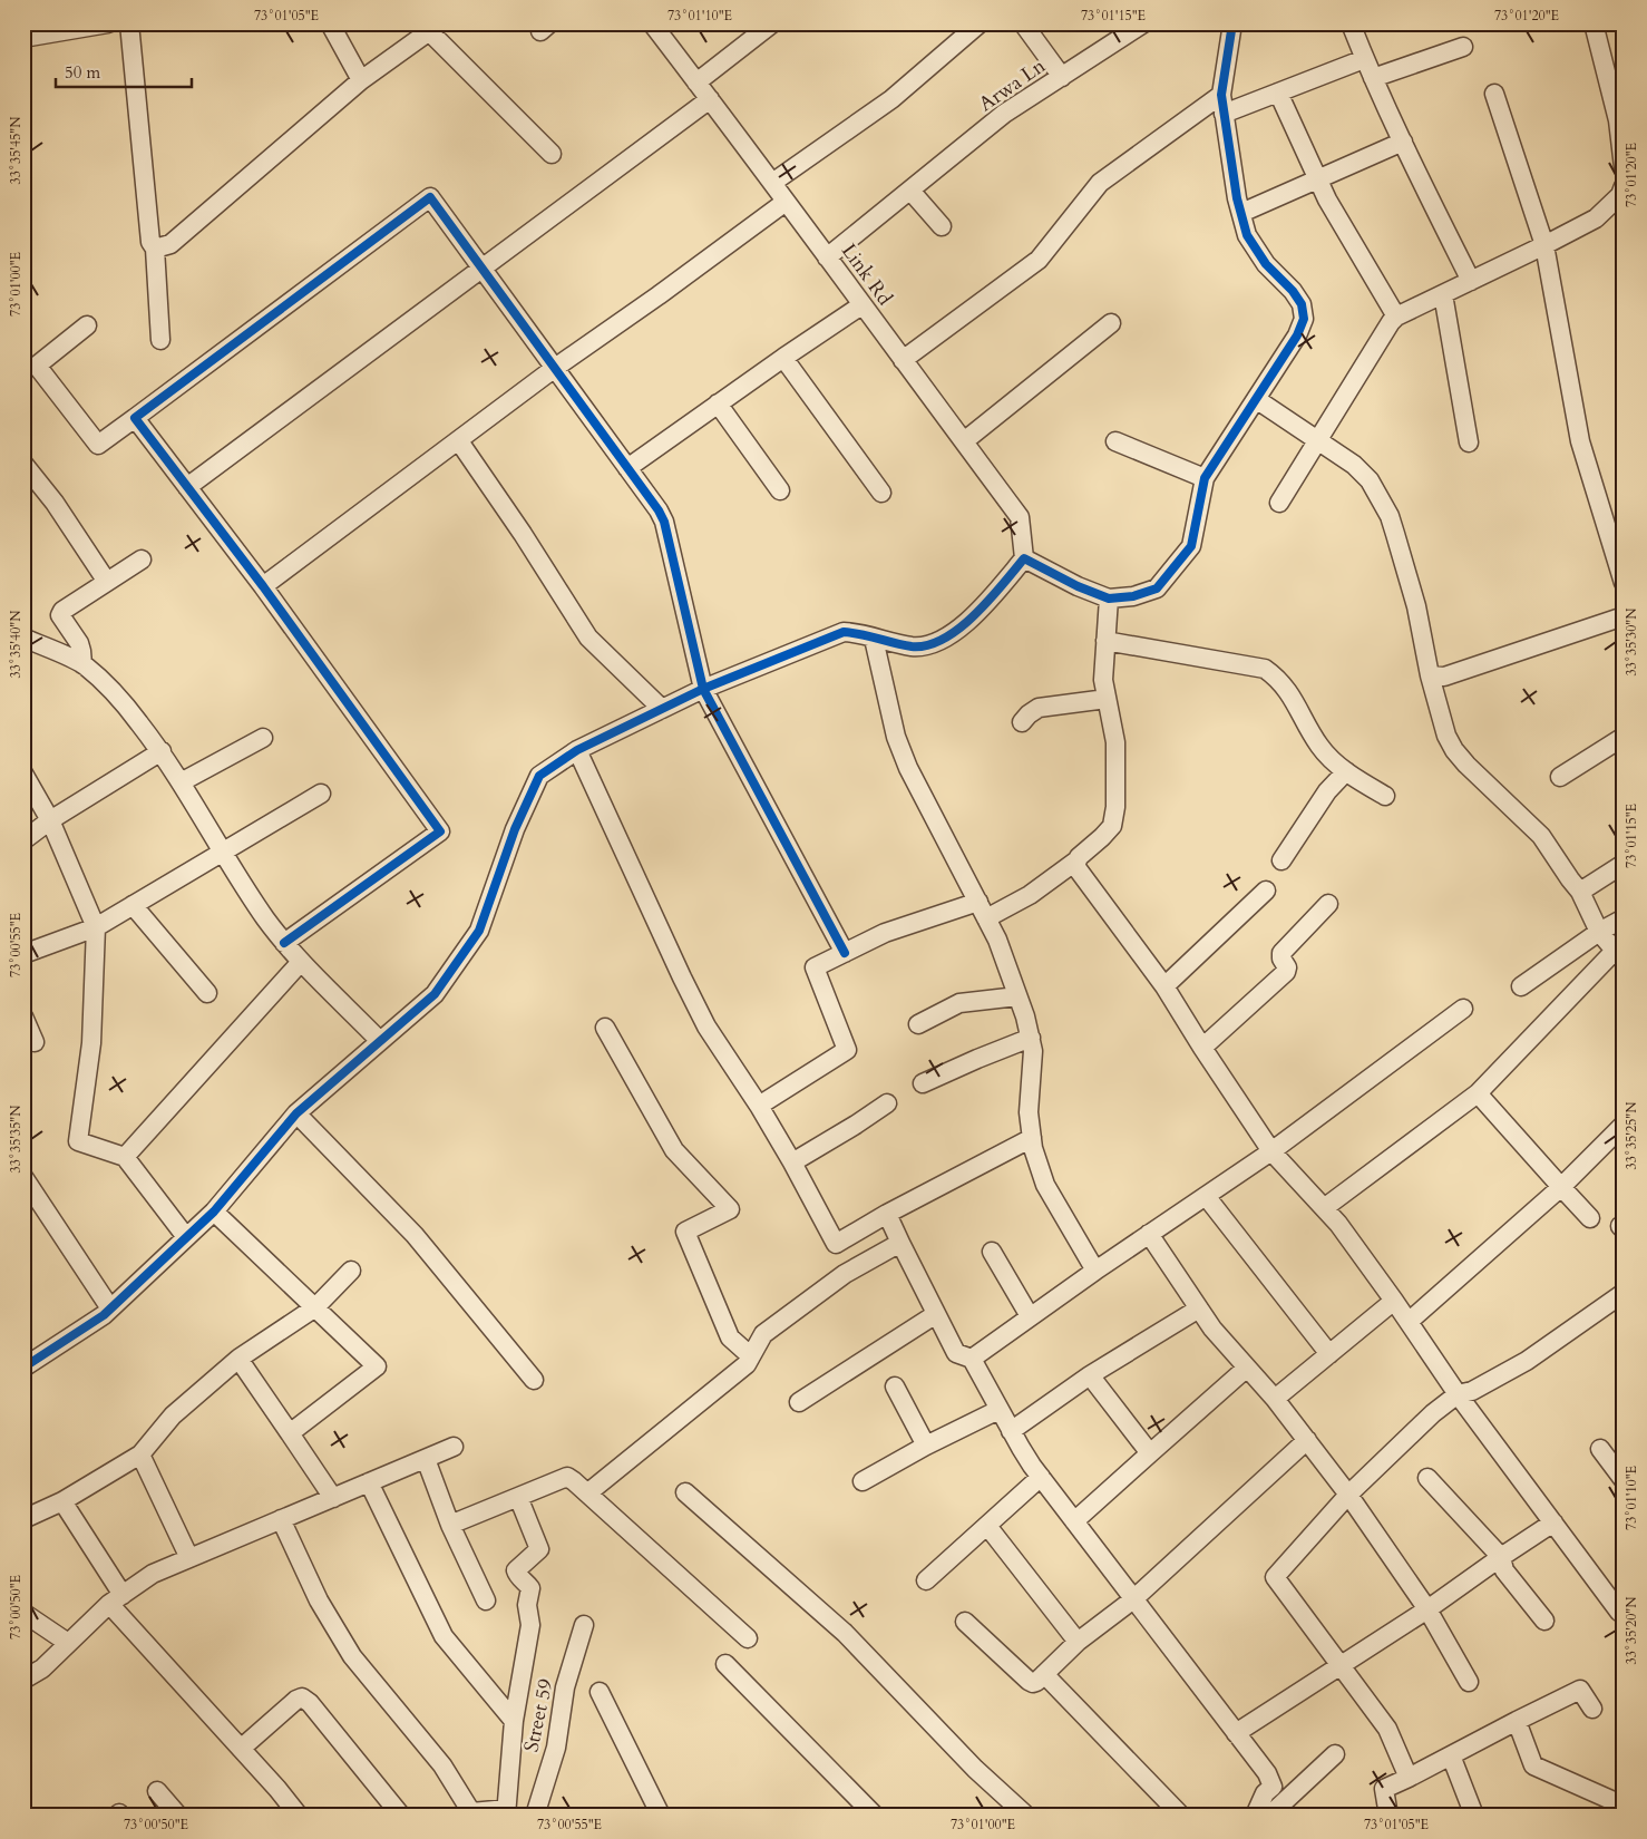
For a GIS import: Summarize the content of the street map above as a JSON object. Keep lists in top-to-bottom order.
{
  "streets": {
    "street": ["Arwa Ln", "Link Rd", "Street 59"]
  },
  "crossings": [
    ["Arwa Ln", "Link Rd"]
  ],
  "scale_bar": "50 m",
  "coordinates": [
    "73°01'05\"E",
    "73°01'10\"E",
    "73°01'15\"E",
    "73°01'20\"E",
    "33°35'45\"N",
    "73°01'00\"E",
    "33°35'30\"N",
    "33°35'40\"N",
    "73°00'55\"E",
    "33°35'25\"N",
    "33°35'35\"N",
    "73°00'50\"E",
    "33°35'20\"N"
  ]
}
